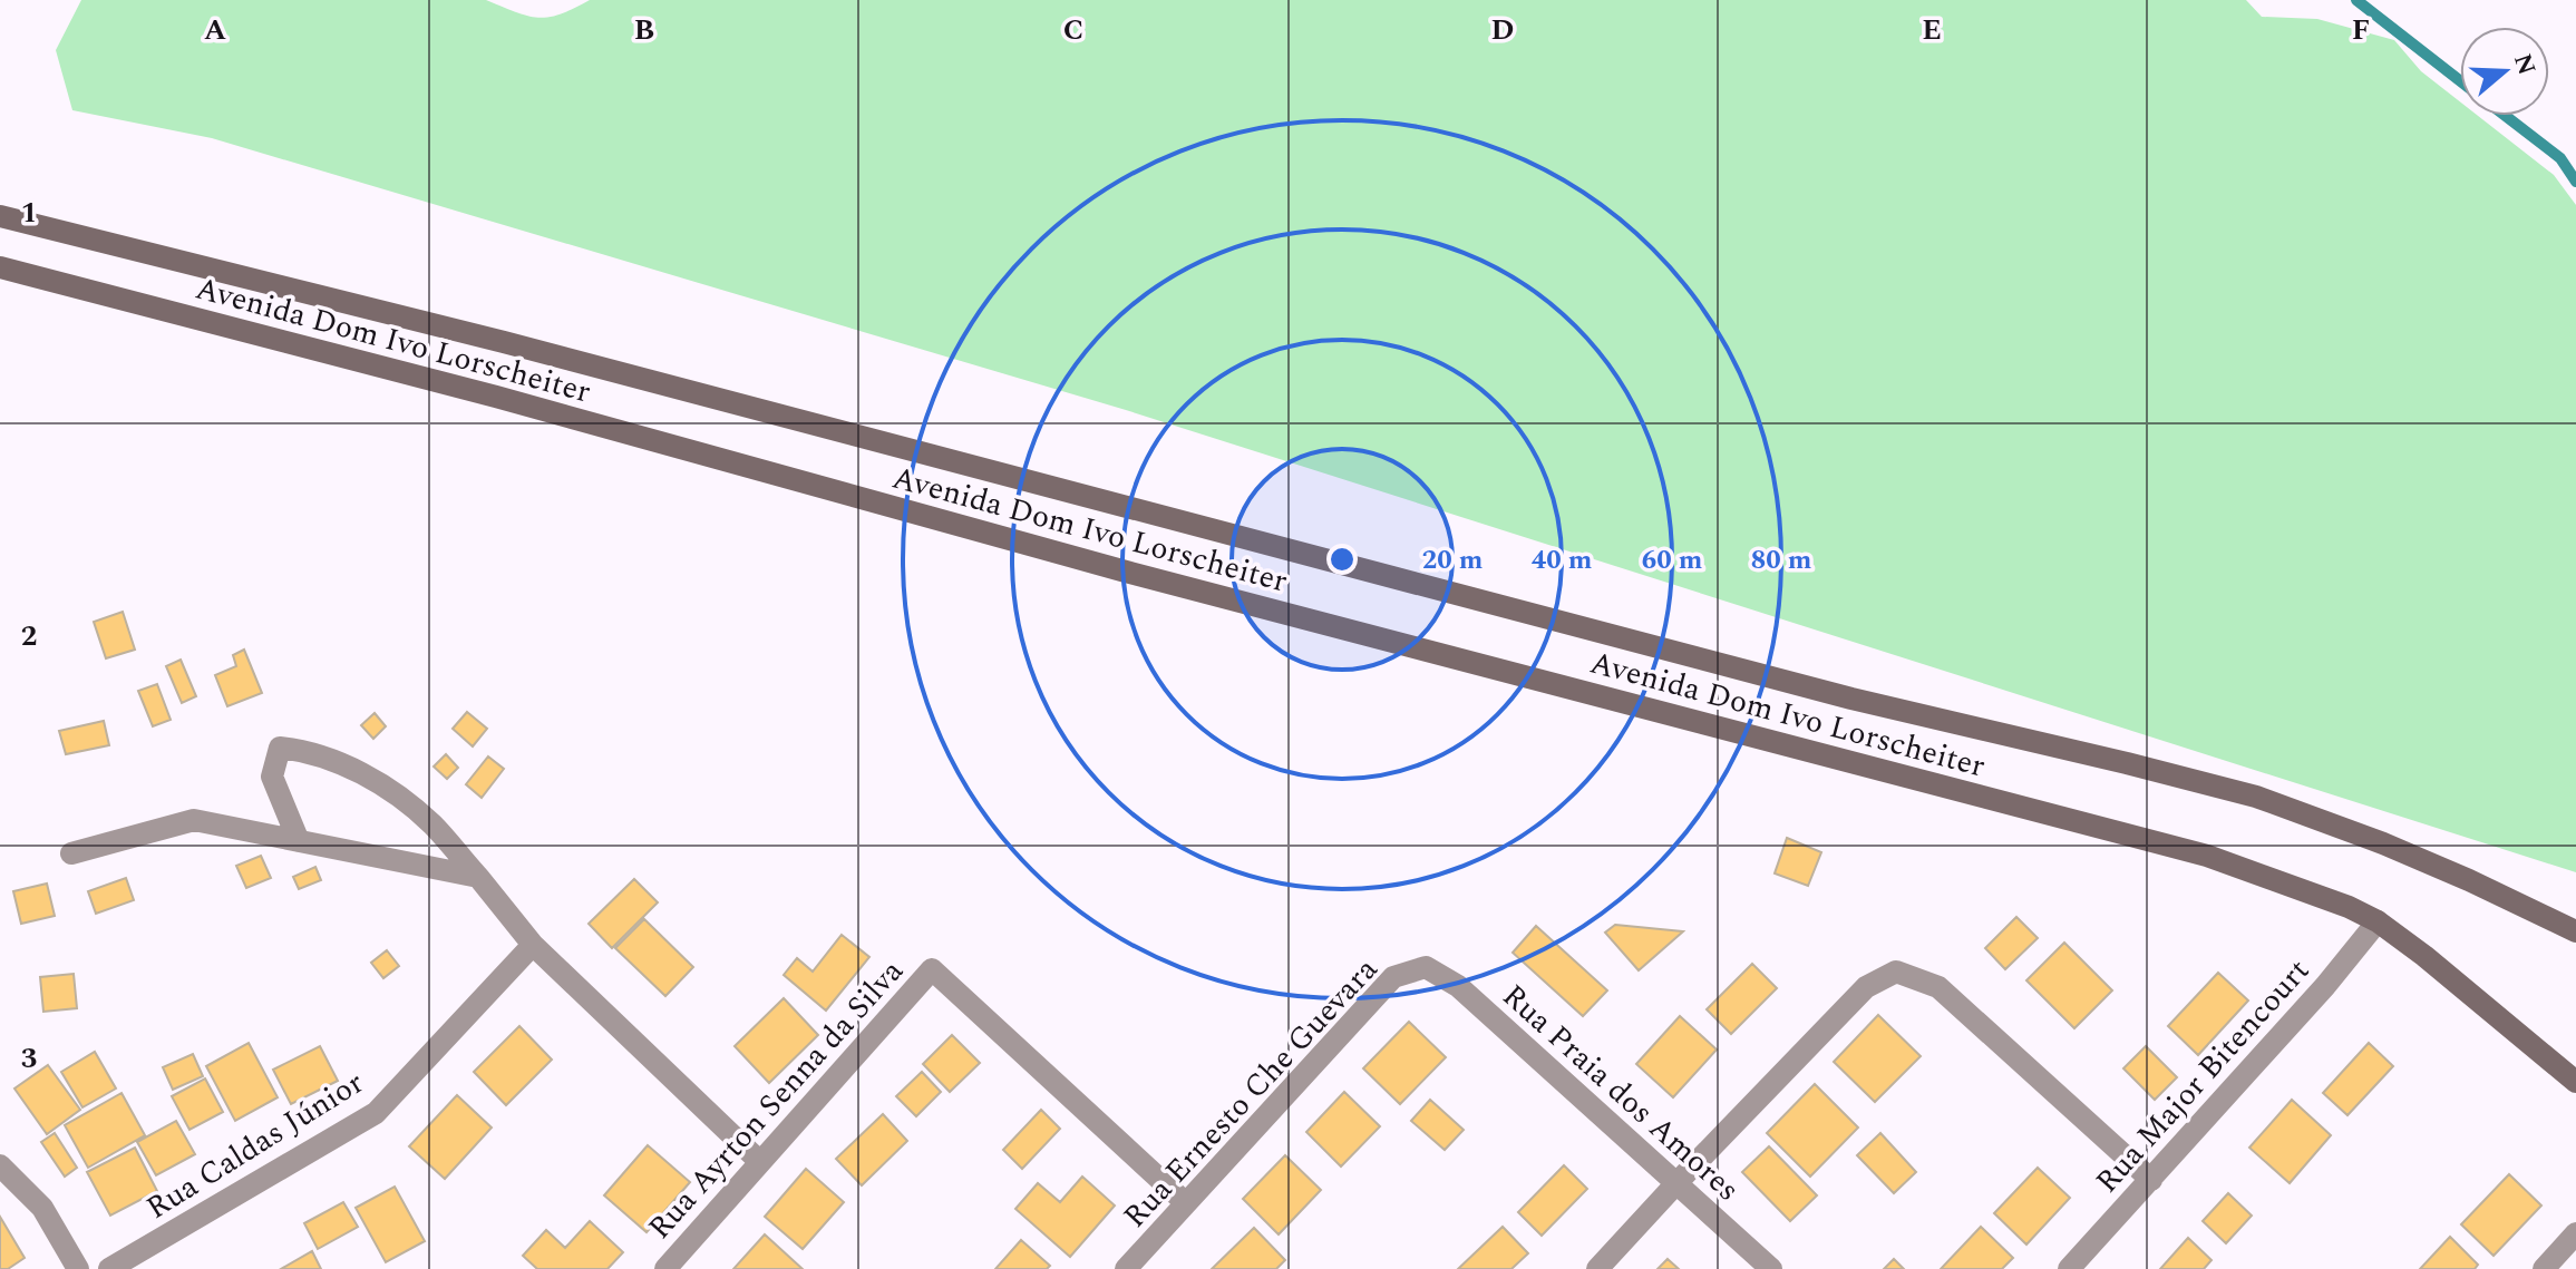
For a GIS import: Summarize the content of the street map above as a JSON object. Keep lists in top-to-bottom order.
{
  "streets": {
    "main road": ["Avenida Dom Ivo Lorscheiter"],
    "street": [
      "Rua Major Bitencourt",
      "Rua Ernesto Che Guevara",
      "Rua Praia dos Amores",
      "Rua Ayrton Senna da Silva",
      "Rua Caldas Júnior"
    ]
  },
  "crossings": [
    ["Avenida Dom Ivo Lorscheiter", "Rua Major Bitencourt"],
    ["Rua Ernesto Che Guevara", "Rua Praia dos Amores"],
    ["Rua Ernesto Che Guevara", "Rua Ayrton Senna da Silva"]
  ],
  "north": "right",
  "grid": {
    "columns": [
      "A",
      "B",
      "C",
      "D",
      "E",
      "F"
    ],
    "rows": ["1", "2", "3"]
  },
  "rings": [
    "20 m",
    "40 m",
    "60 m",
    "80 m"
  ]
}
